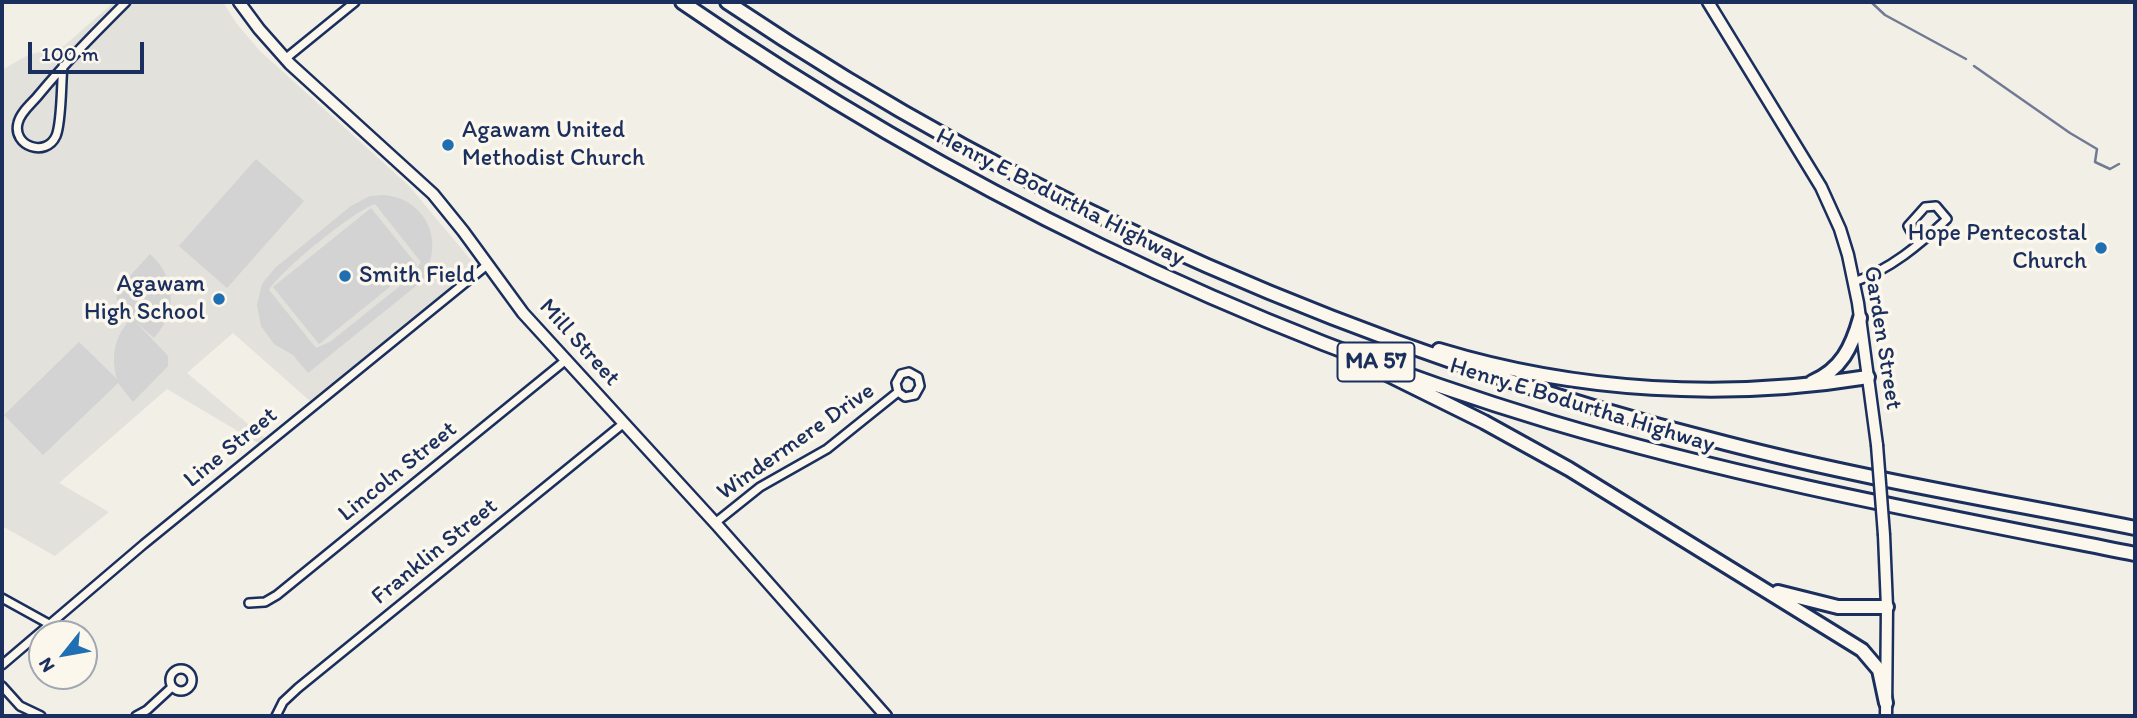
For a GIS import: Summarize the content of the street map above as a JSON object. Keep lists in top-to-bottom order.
{
  "streets": {
    "highway": ["Henry E Bodurtha Highway", "MA 57"],
    "street": [
      "Garden Street",
      "Mill Street",
      "Windermere Drive",
      "Line Street",
      "Lincoln Street",
      "Franklin Street"
    ]
  },
  "crossings": [
    ["Mill Street", "Windermere Drive"],
    ["Mill Street", "Line Street"],
    ["Mill Street", "Lincoln Street"],
    ["Mill Street", "Franklin Street"]
  ],
  "places": [
    "Agawam United Methodist Church",
    "Hope Pentecostal Church",
    "Smith Field",
    "Agawam High School"
  ],
  "scale_bar": "100 m",
  "north": "bottom left"
}
